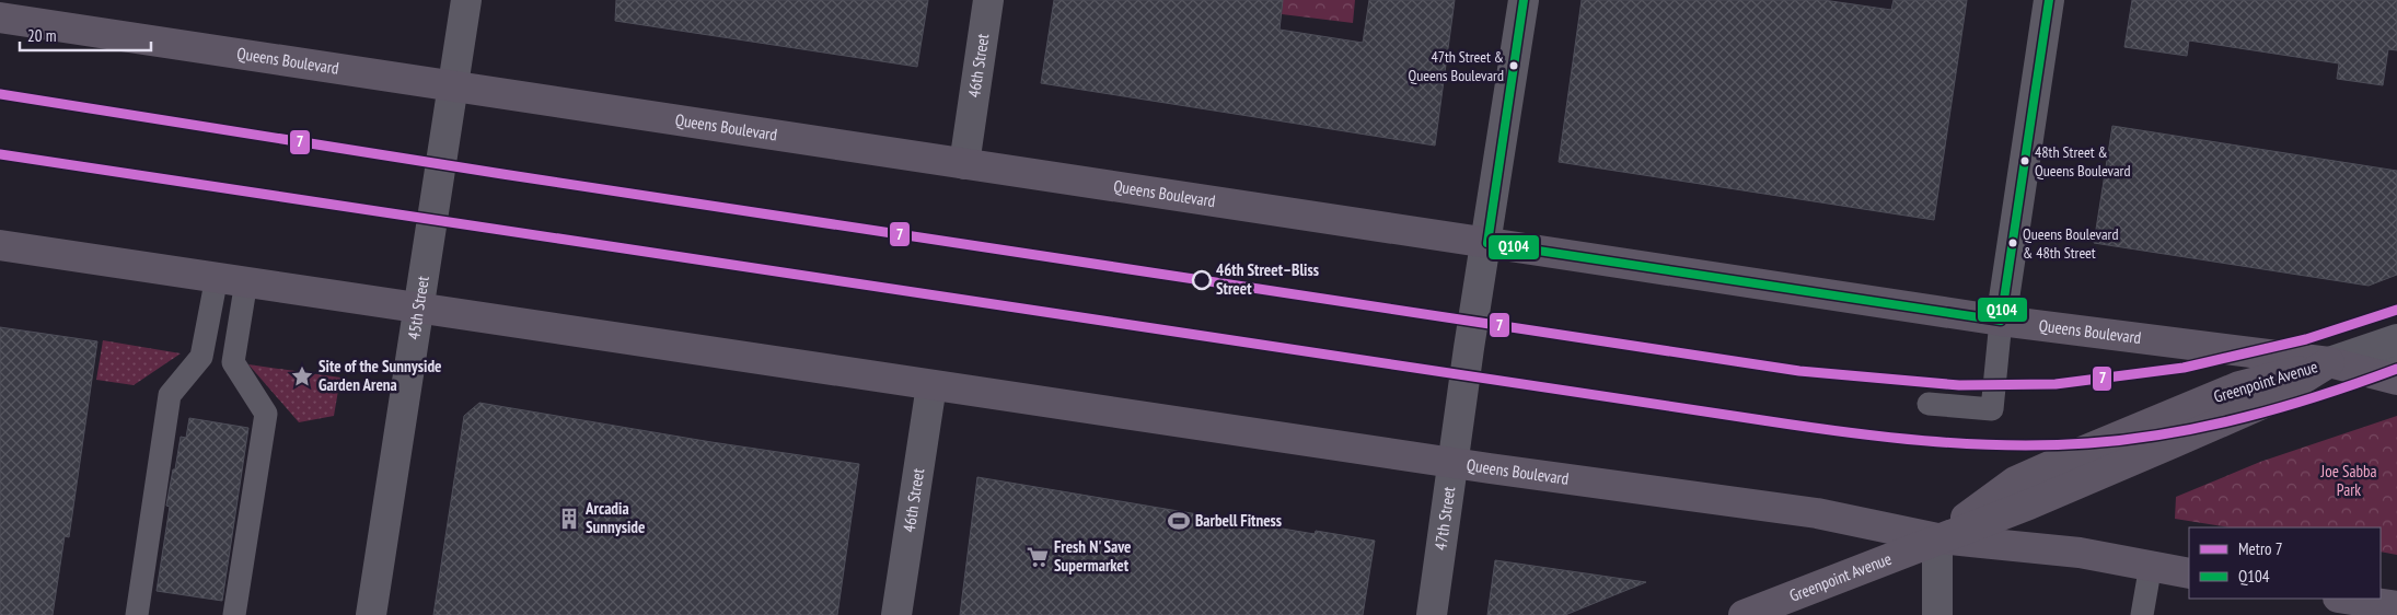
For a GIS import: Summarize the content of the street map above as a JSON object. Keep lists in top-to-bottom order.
{
  "streets": {
    "main road": ["Queens Boulevard", "Greenpoint Avenue"],
    "street": ["46th Street", "45th Street", "47th Street"]
  },
  "crossings": [
    ["Queens Boulevard", "46th Street"],
    ["Queens Boulevard", "45th Street"],
    ["Queens Boulevard", "Greenpoint Avenue"],
    ["Queens Boulevard", "47th Street"]
  ],
  "parks": ["Joe Sabba Park"],
  "places": {
    "other": [
      "47th Street & Queens Boulevard",
      "48th Street & Queens Boulevard",
      "Queens Boulevard & 48th Street",
      "46th Street–Bliss Street"
    ],
    "place": ["Site of the Sunnyside Garden Arena"],
    "building": ["Arcadia Sunnyside"],
    "sports": ["Barbell Fitness"],
    "supermarket": ["Fresh N' Save Supermarket"]
  },
  "lines": ["transit line Q104", "metro line 7"],
  "legend": ["Metro 7", "Q104"],
  "scale_bar": "20 m"
}
